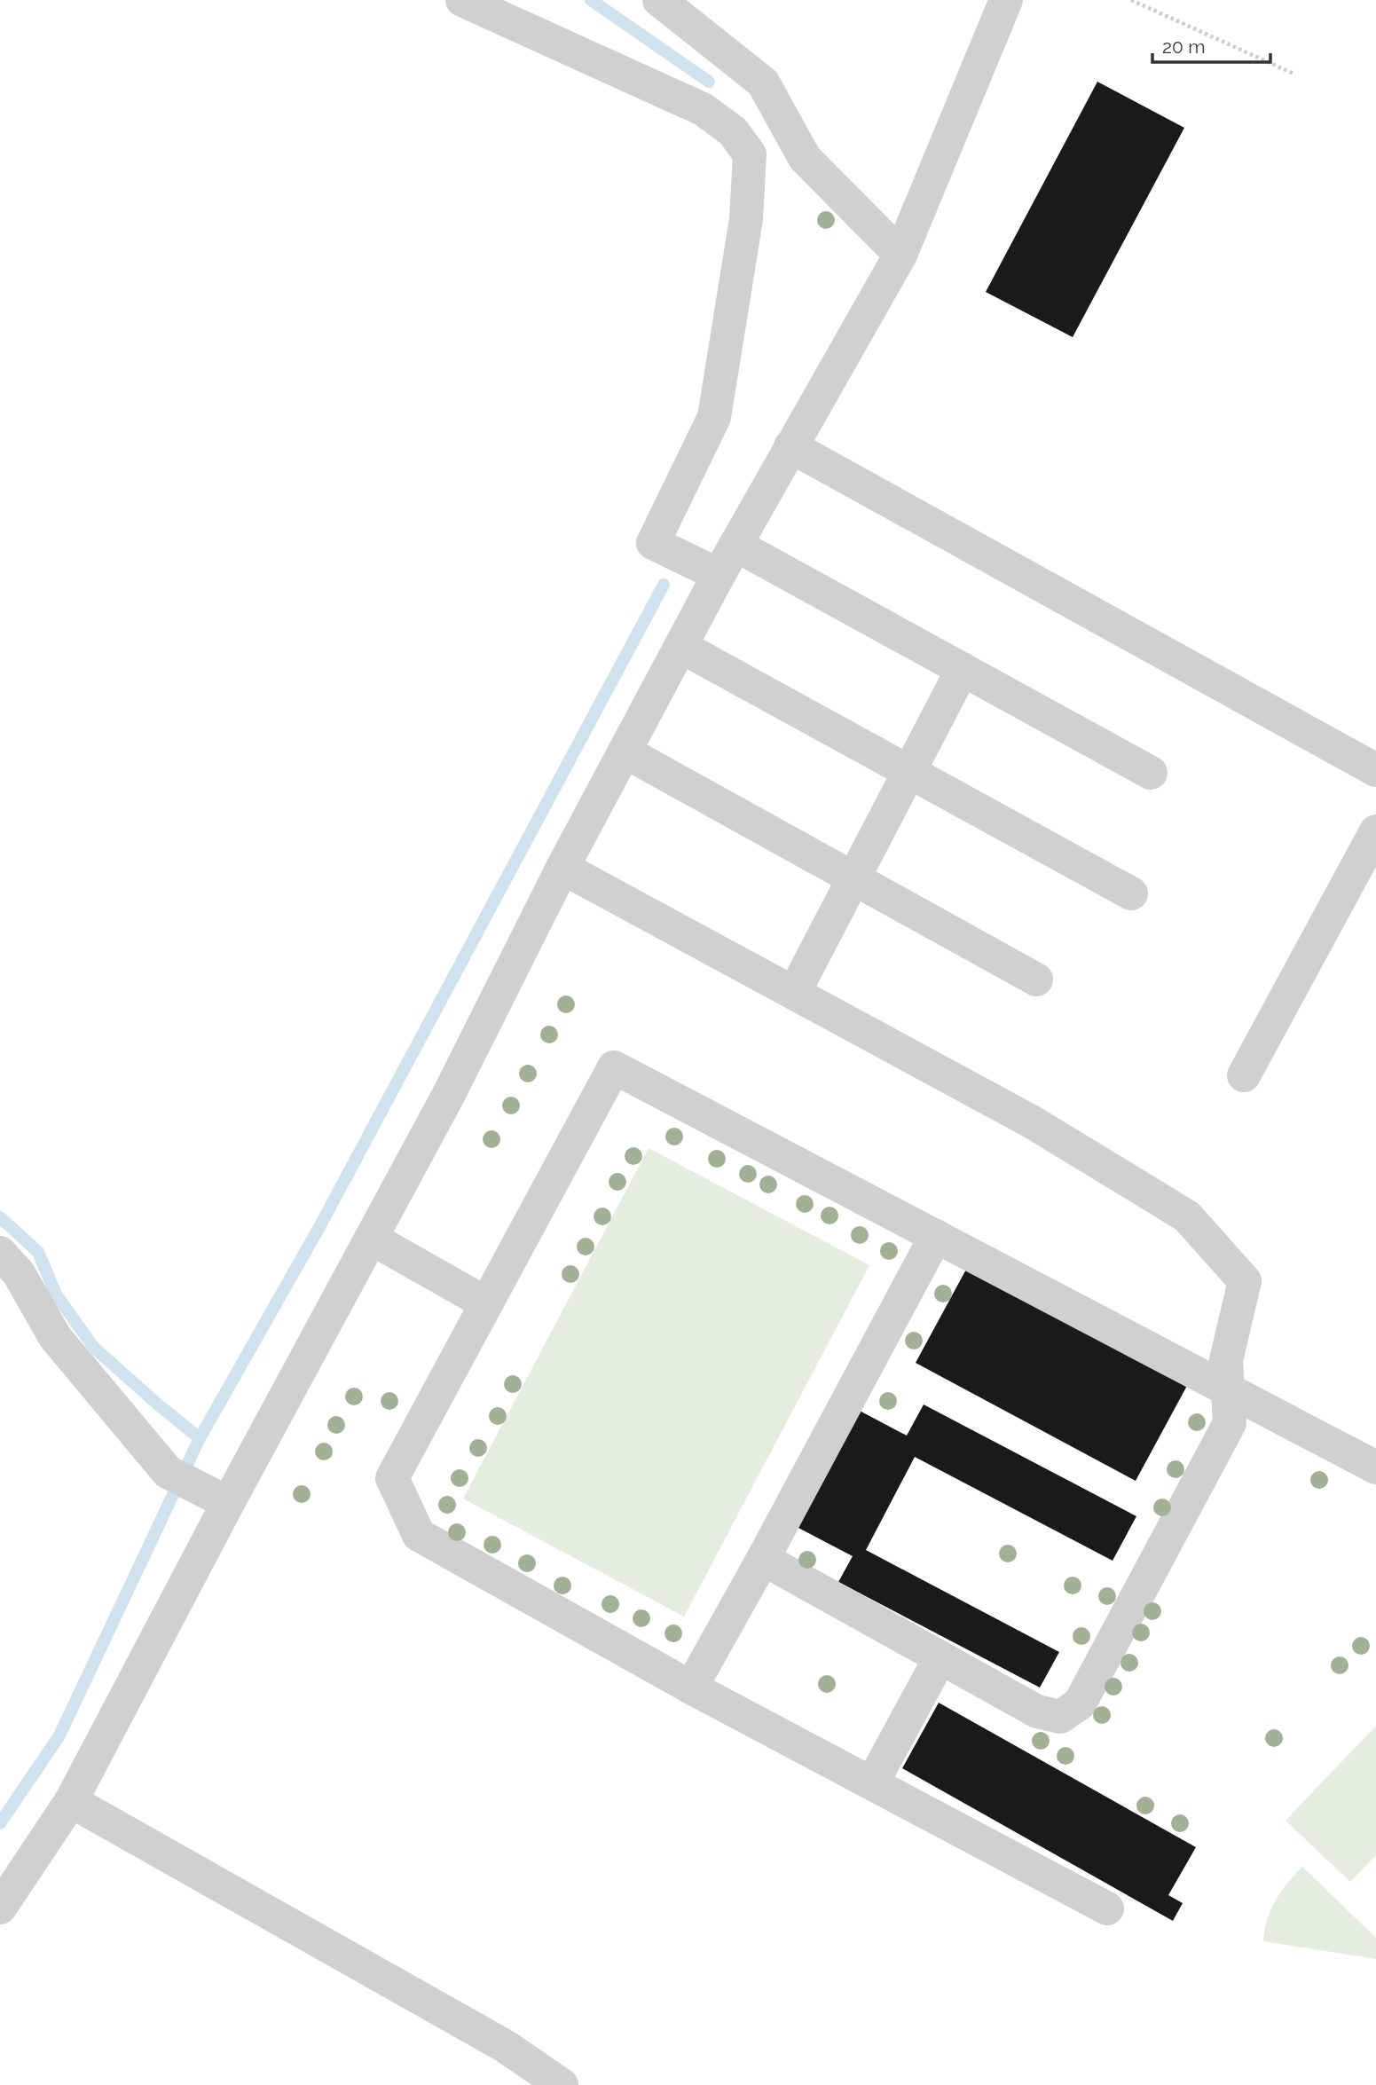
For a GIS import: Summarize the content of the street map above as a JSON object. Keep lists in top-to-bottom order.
{
  "scale_bar": "20 m"
}
